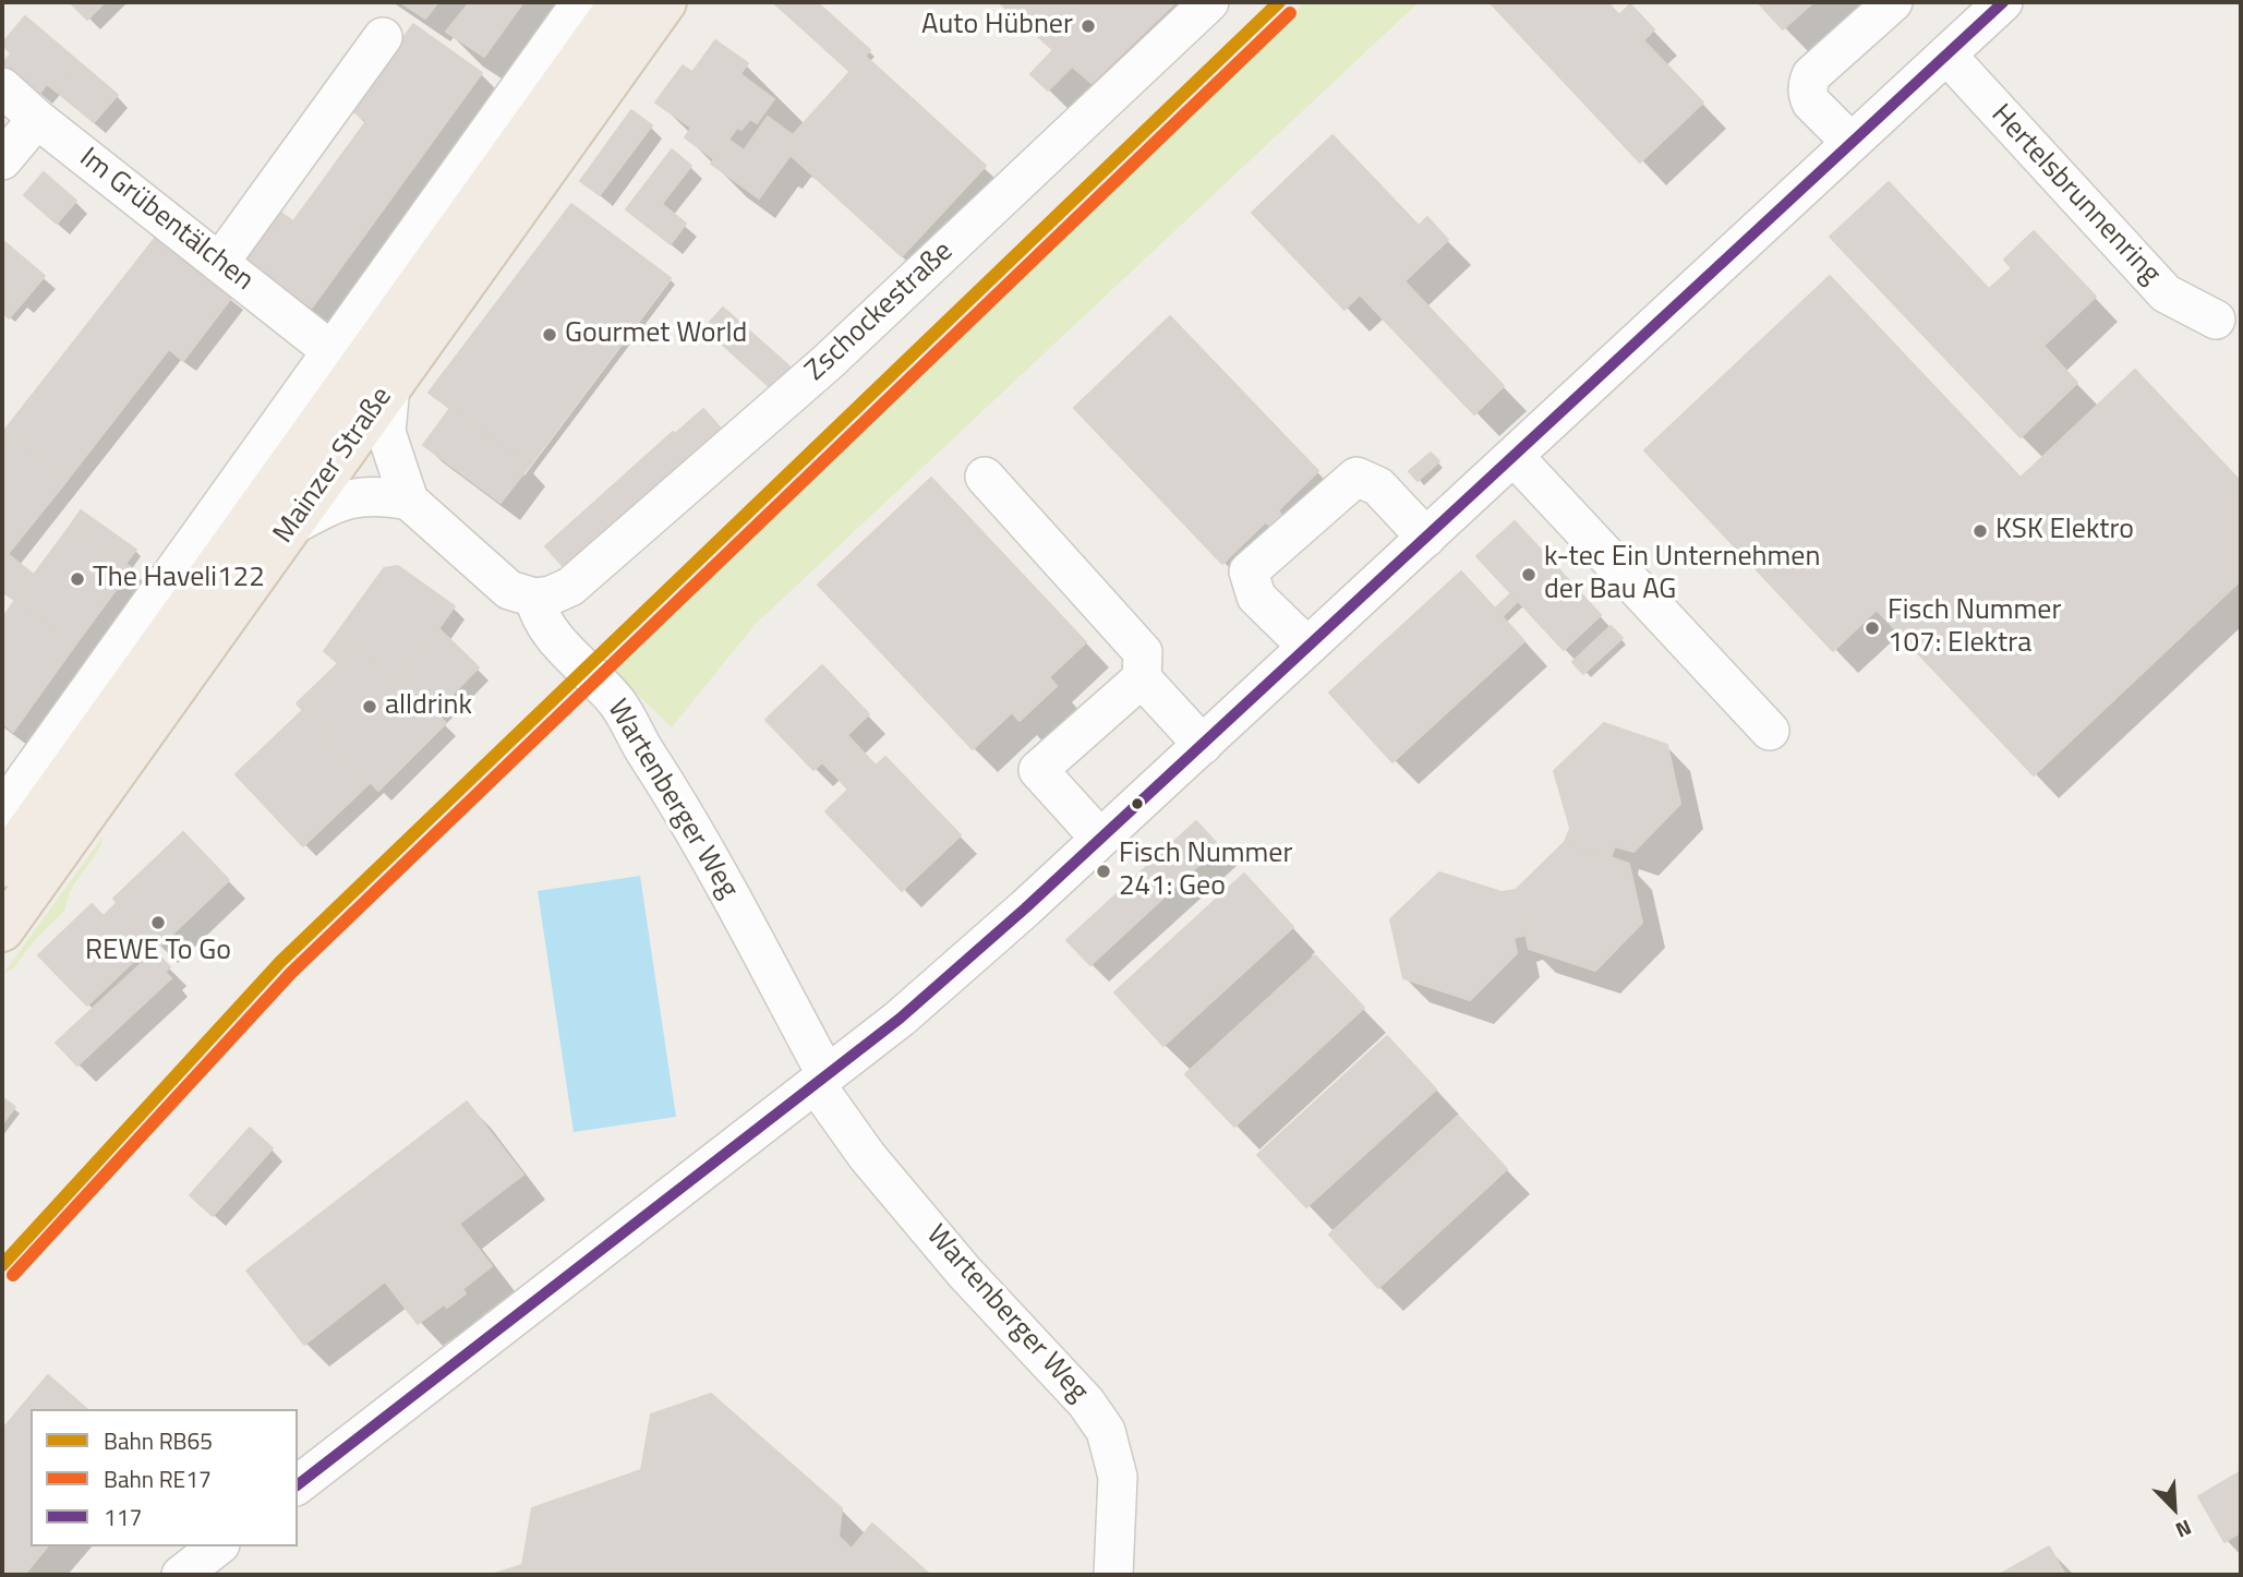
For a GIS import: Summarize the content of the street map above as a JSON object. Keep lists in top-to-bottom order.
{
  "streets": {
    "main road": ["Mainzer Straße"],
    "street": [
      "Hertelsbrunnenring",
      "Im Grübentälchen",
      "Zschockestraße",
      "Wartenberger Weg"
    ]
  },
  "crossings": [
    ["Zschockestraße", "Wartenberger Weg"]
  ],
  "places": [
    "Auto Hübner",
    "Gourmet World",
    "KSK Elektro",
    "k-tec Ein Unternehmen der Bau AG",
    "The Haveli122",
    "Fisch Nummer 107: Elektra",
    "alldrink",
    "Fisch Nummer 241: Geo",
    "REWE To Go"
  ],
  "lines": ["rail line RB65", "transit line 117", "rail line RE17"],
  "legend": ["Bahn RB65", "Bahn RE17", "117"],
  "north": "bottom right"
}
